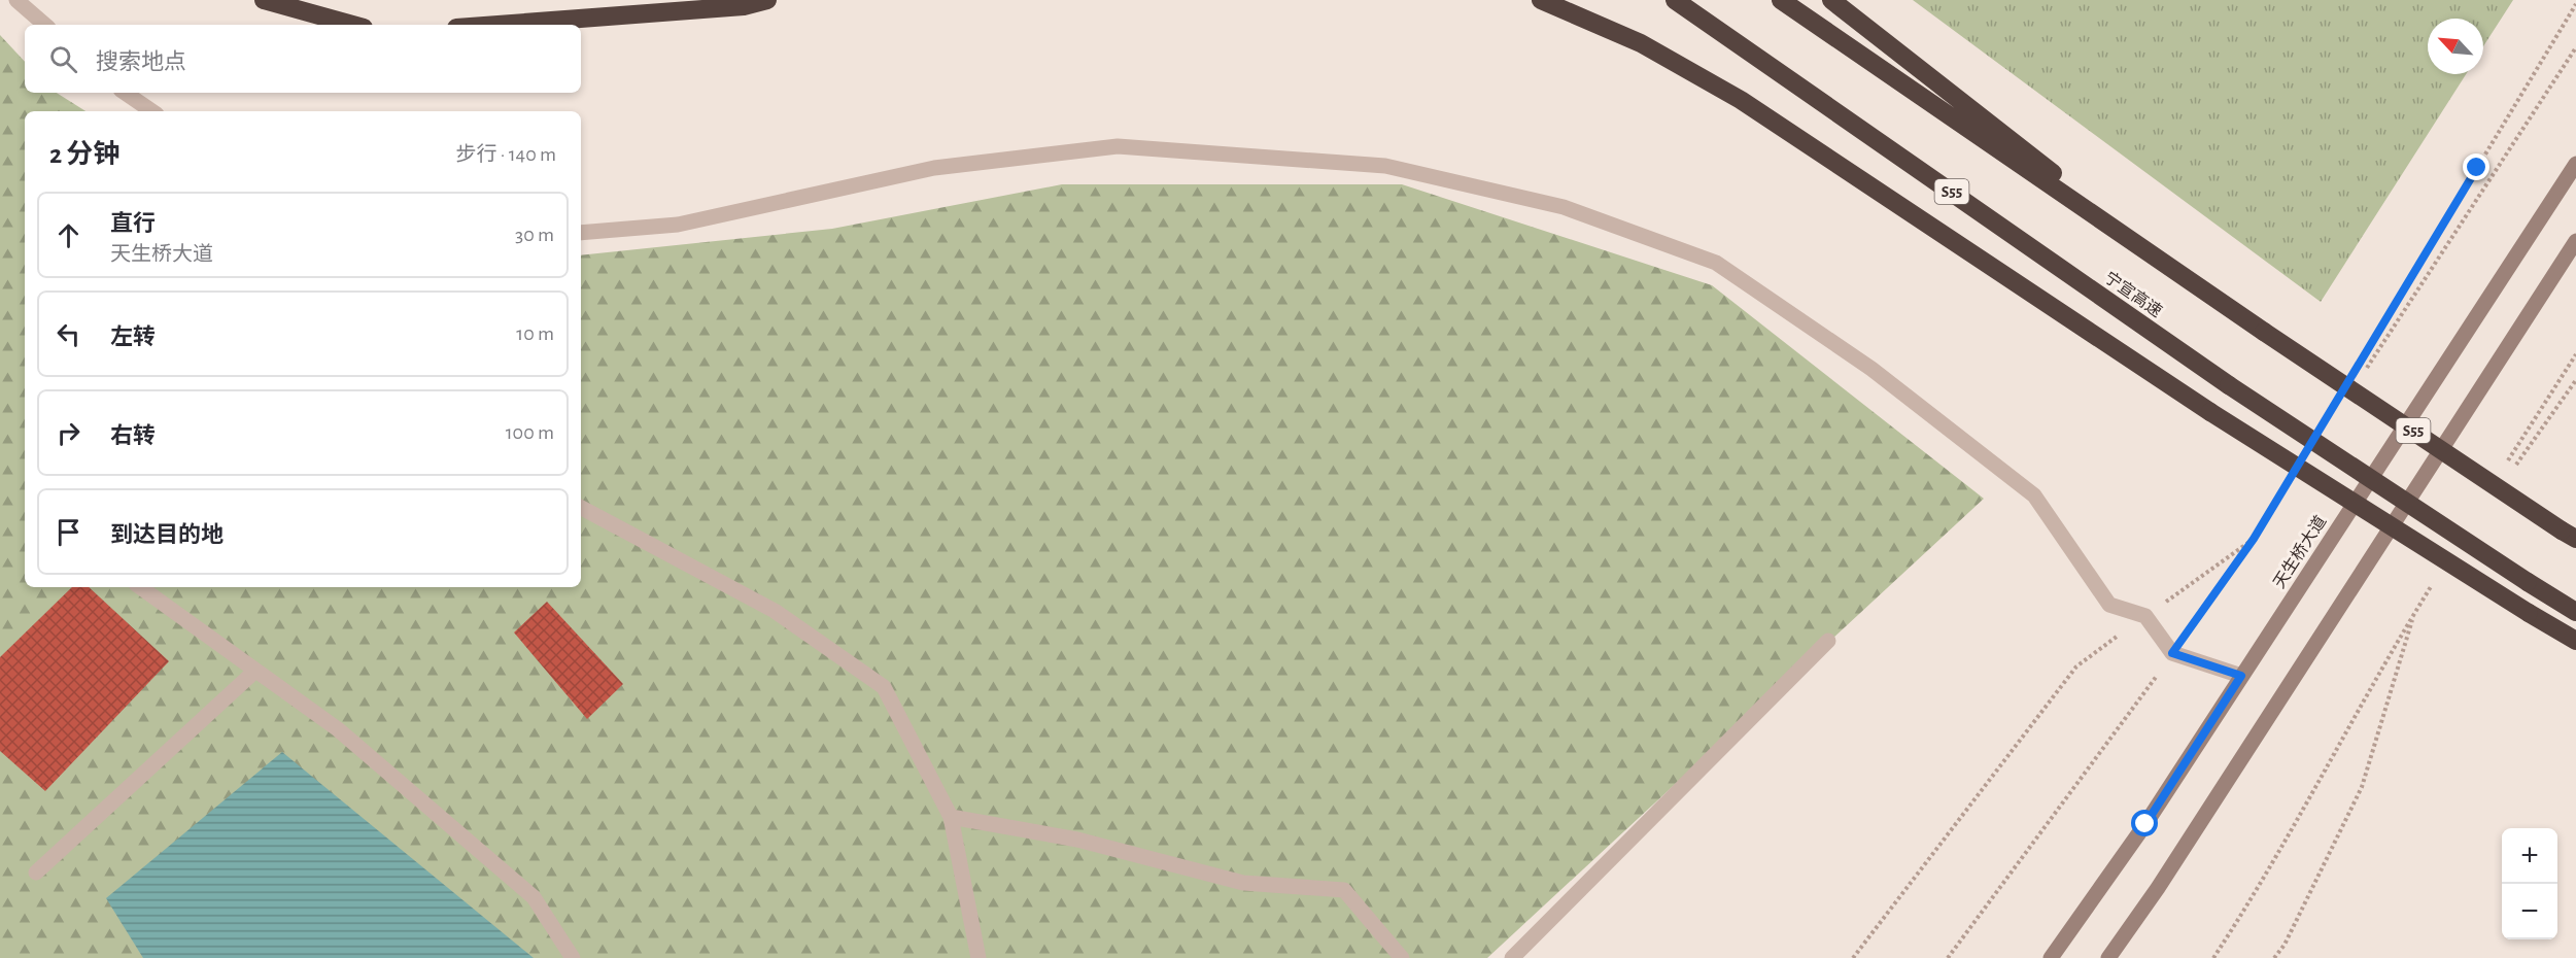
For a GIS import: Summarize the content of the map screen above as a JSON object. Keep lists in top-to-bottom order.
{
  "streets": {
    "highway": ["S55", "宁宣高速"],
    "main road": ["天生桥大道"]
  },
  "north": "top left",
  "page": {
    "search": "搜索地点",
    "heading": ["2 分钟", "步行 · 140 m"],
    "list": [
      ["直行", "天生桥大道", "30 m"],
      ["左转", "10 m"],
      ["右转", "100 m"],
      "到达目的地"
    ],
    "map_buttons": ["+", "−"]
  }
}
